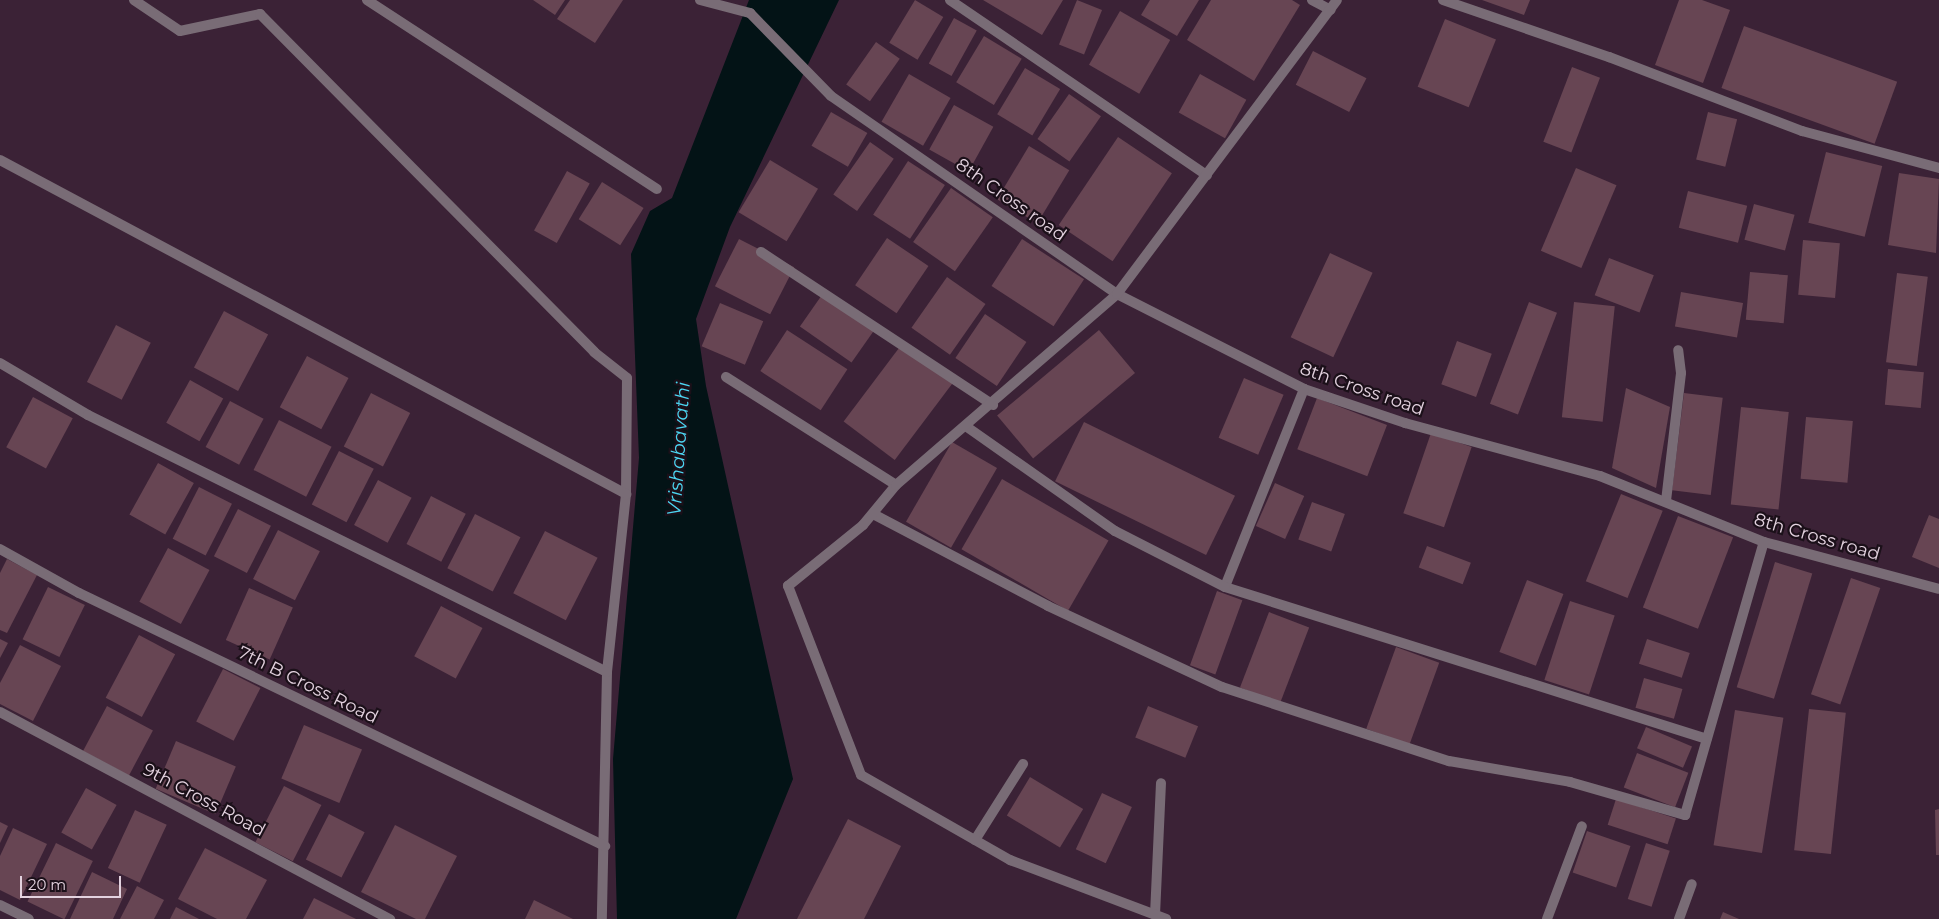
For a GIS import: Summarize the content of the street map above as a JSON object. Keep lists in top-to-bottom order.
{
  "streets": {
    "street": ["8th Cross road", "7th B Cross Road", "9th Cross Road"]
  },
  "water": ["Vrishabavathi"],
  "scale_bar": "20 m"
}
